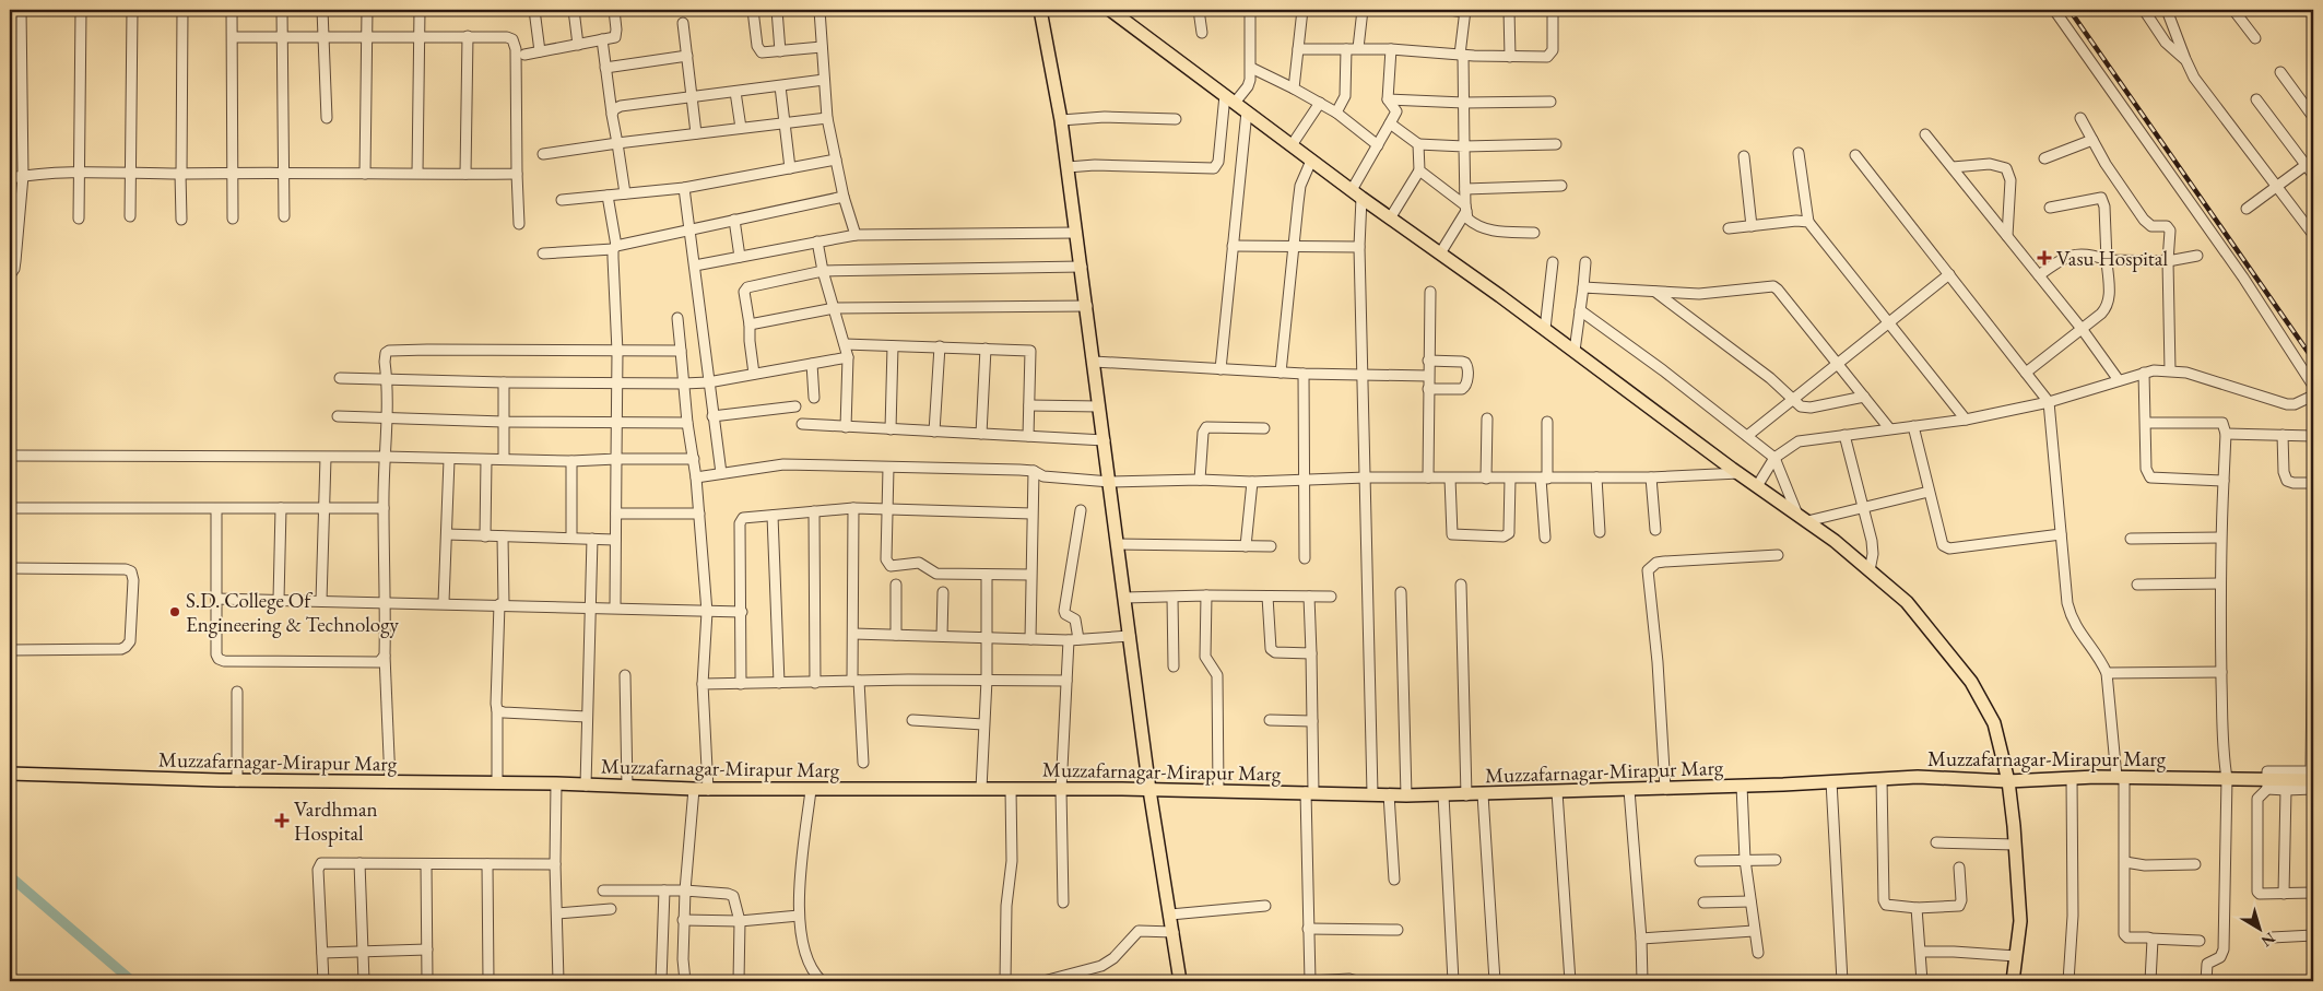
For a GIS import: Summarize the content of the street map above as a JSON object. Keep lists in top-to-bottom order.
{
  "streets": {
    "main road": ["Muzzafarnagar-Mirapur Marg"]
  },
  "places": {
    "health": ["Vasu Hospital", "Vardhman Hospital"],
    "other": ["S.D. College Of Engineering & Technology"]
  },
  "north": "bottom right"
}
